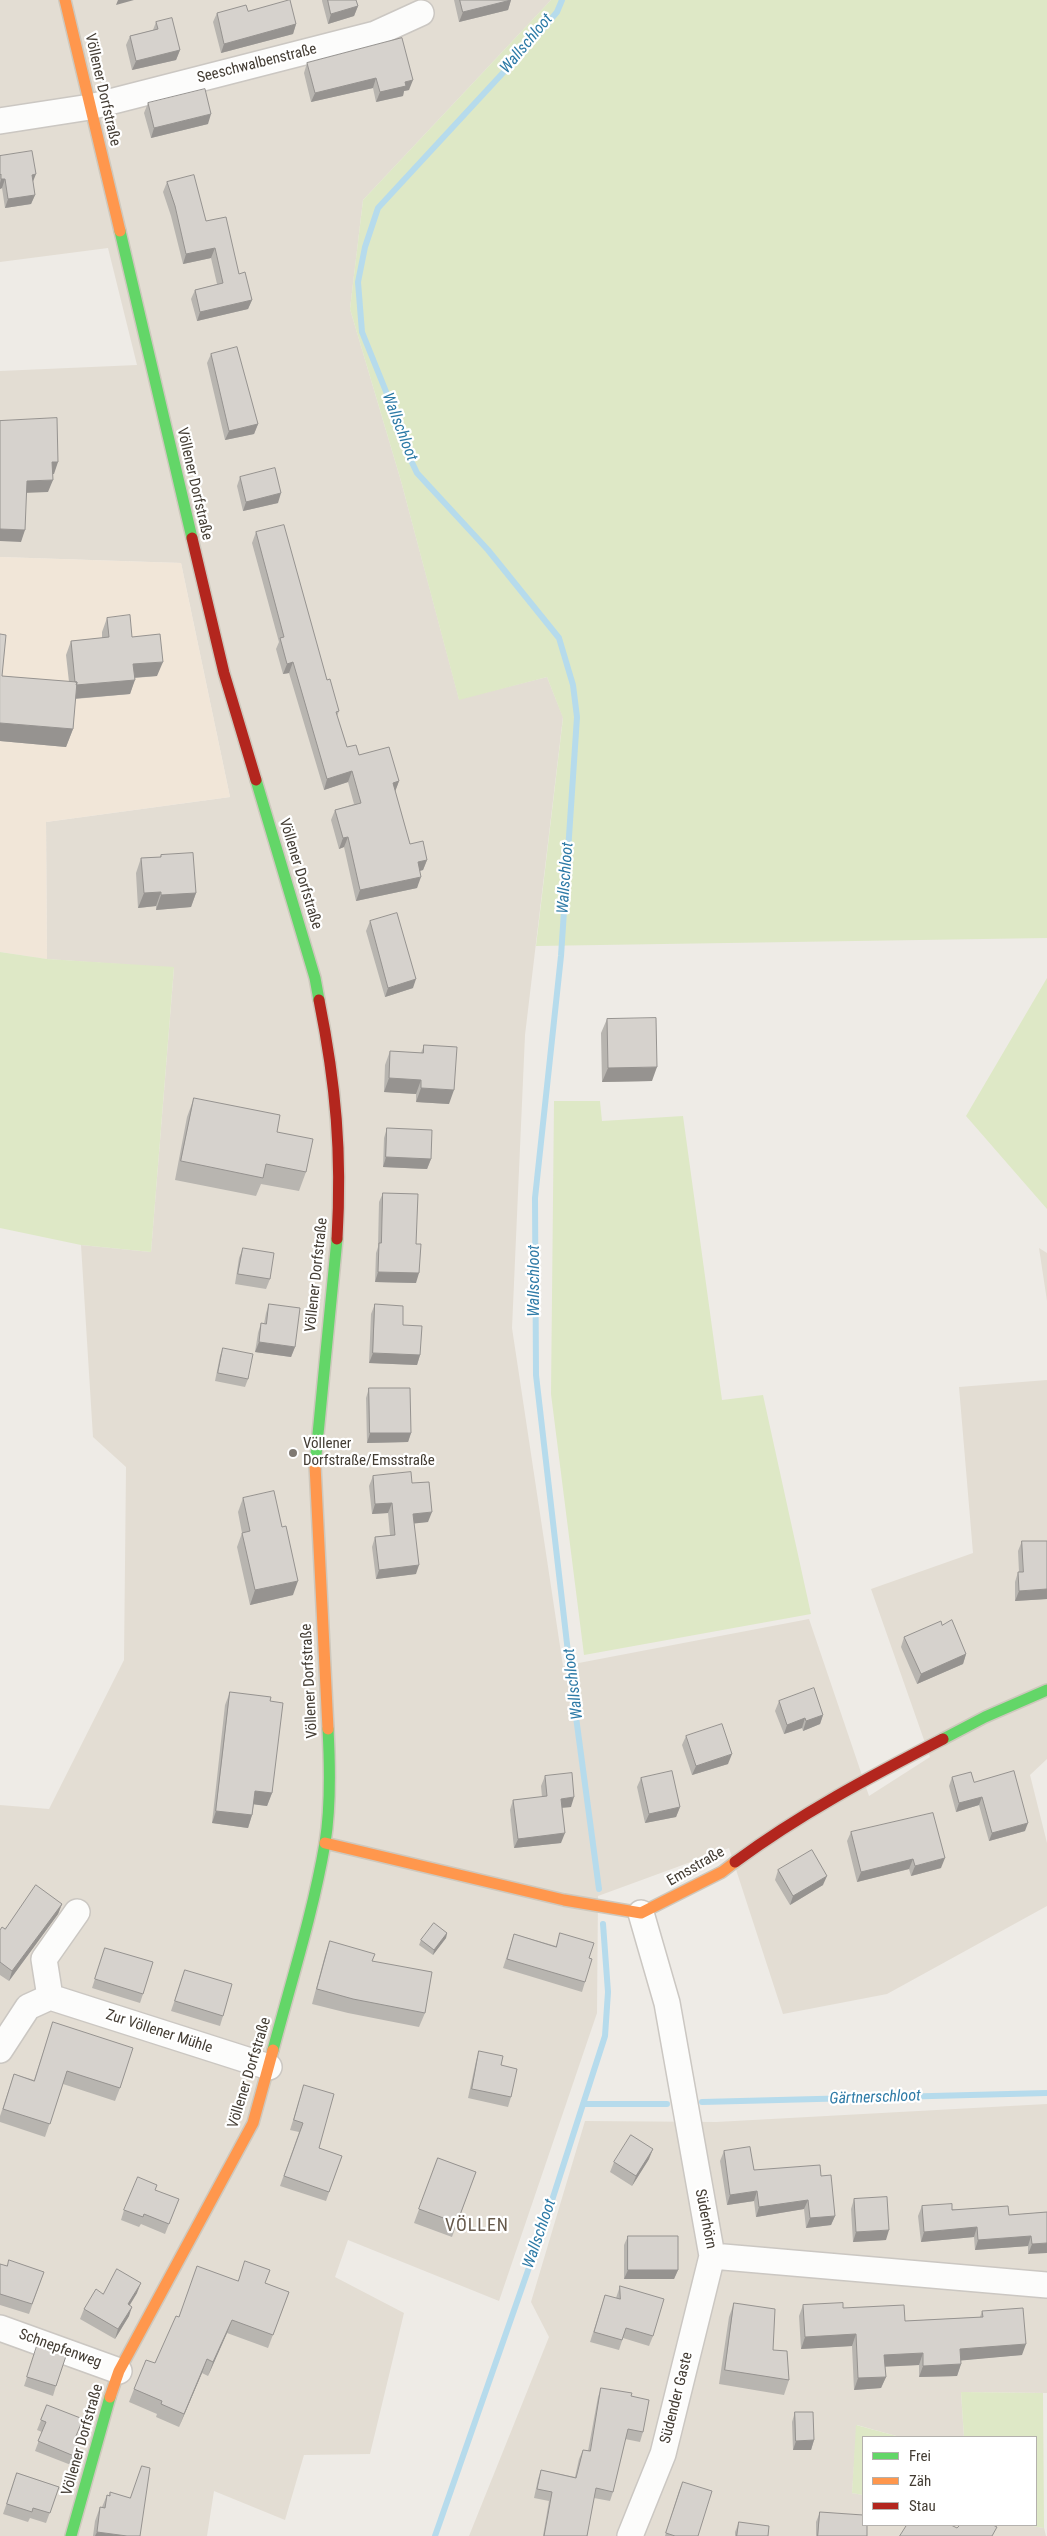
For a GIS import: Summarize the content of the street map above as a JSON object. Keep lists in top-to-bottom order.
{
  "streets": {
    "street": [
      "Seeschwalbenstraße",
      "Völlener Dorfstraße",
      "Emsstraße",
      "Zur Völlener Mühle",
      "Süderhörn",
      "Schnepfenweg",
      "Südender Gaste"
    ]
  },
  "crossings": [
    ["Seeschwalbenstraße", "Völlener Dorfstraße"],
    ["Völlener Dorfstraße", "Zur Völlener Mühle"],
    ["Völlener Dorfstraße", "Schnepfenweg"],
    ["Emsstraße", "Süderhörn"],
    ["Süderhörn", "Südender Gaste"]
  ],
  "districts": ["VÖLLEN"],
  "water": ["Wallschloot", "Gärtnerschloot"],
  "places": ["Völlener Dorfstraße/Emsstraße"],
  "legend": ["Frei", "Zäh", "Stau"]
}
